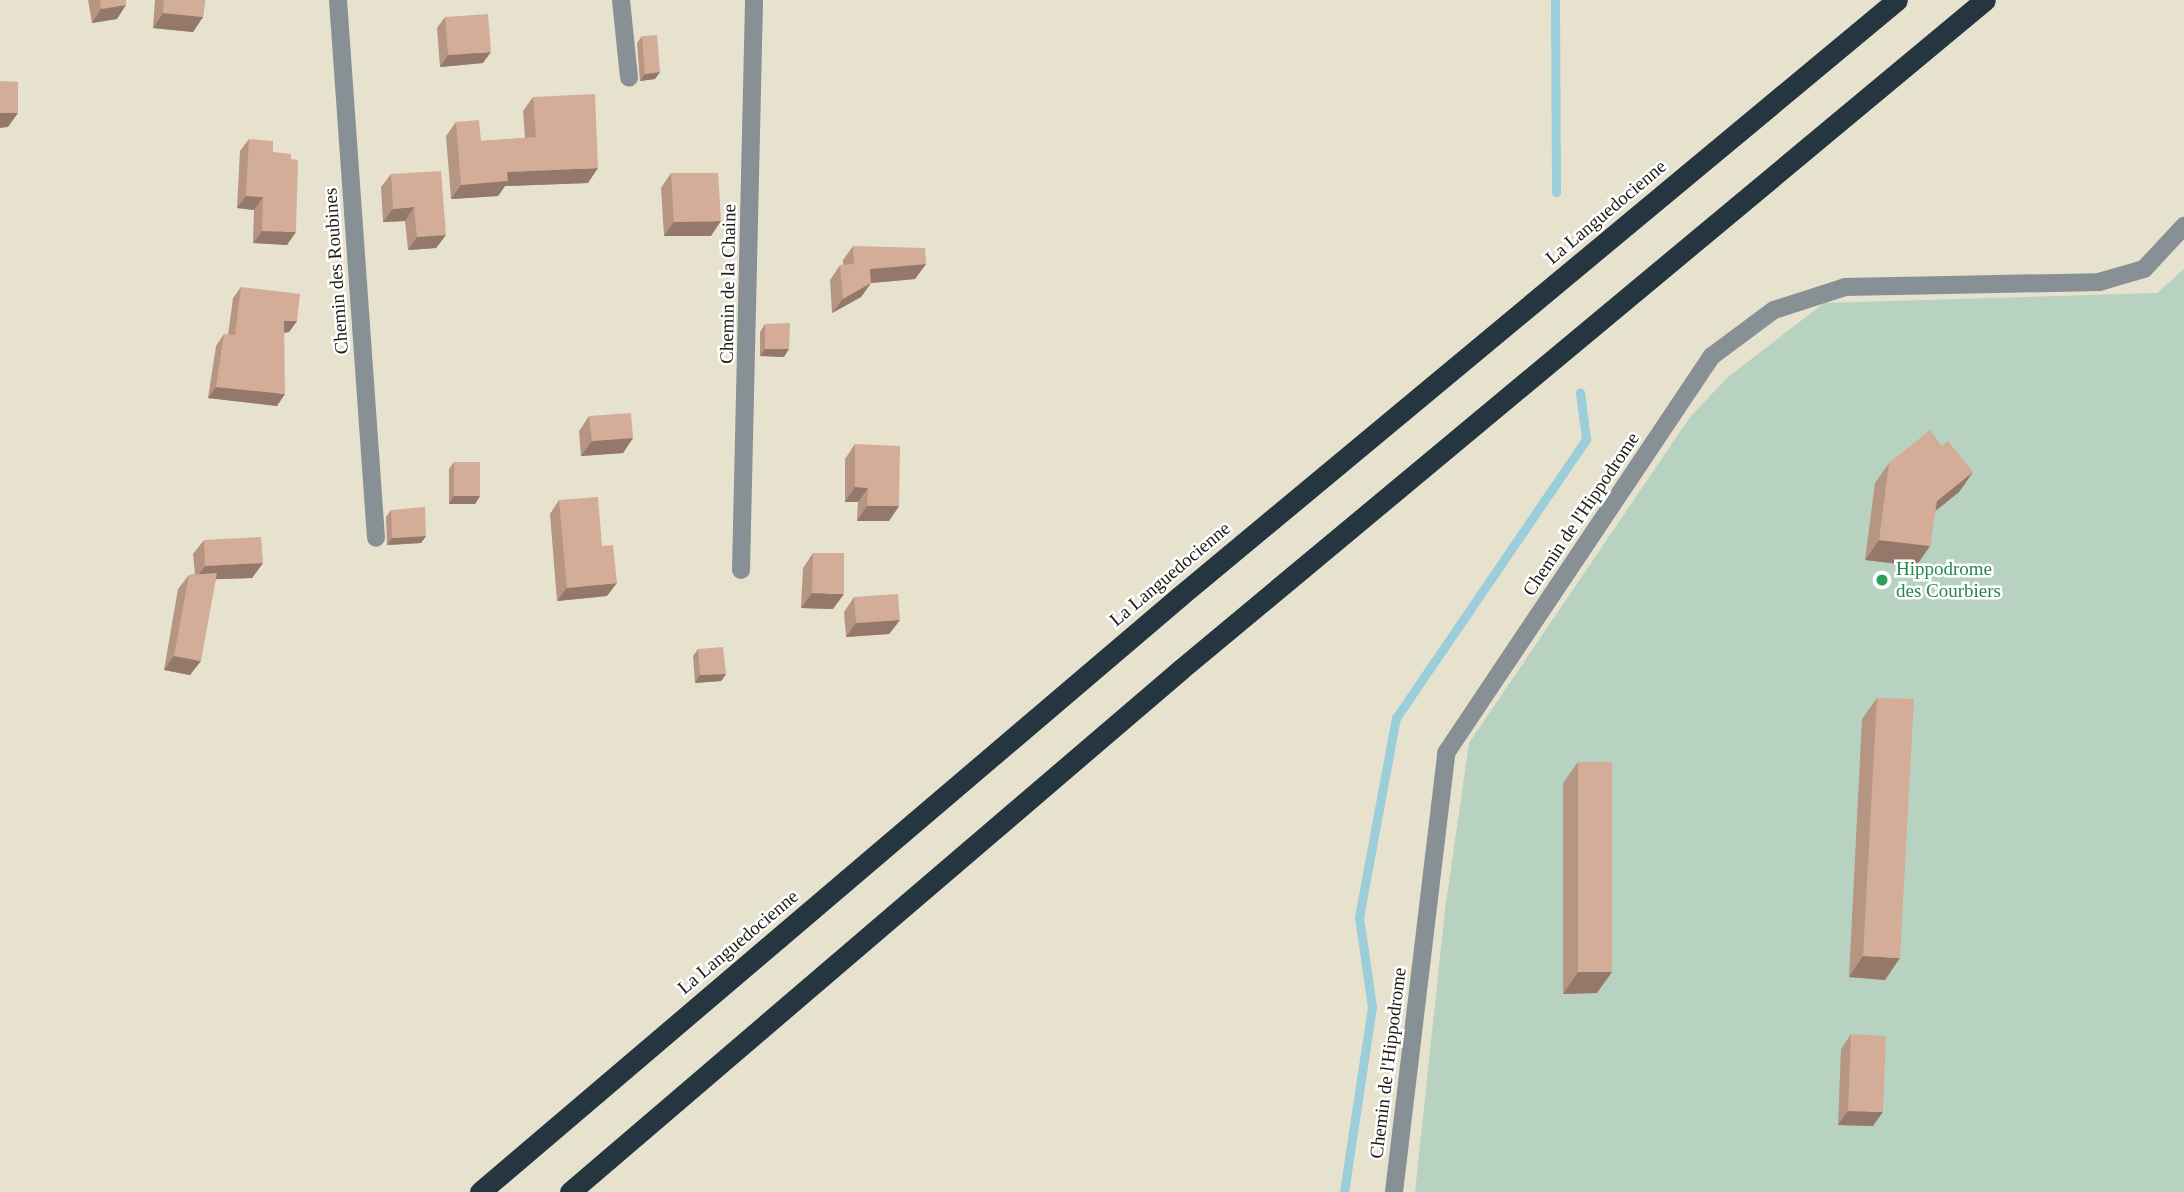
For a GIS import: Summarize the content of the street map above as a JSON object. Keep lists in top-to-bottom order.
{
  "streets": {
    "highway": ["La Languedocienne"],
    "street": ["Chemin des Roubines", "Chemin de la Chaine", "Chemin de l'Hippodrome"]
  },
  "places": ["Hippodrome des Courbiers"]
}
